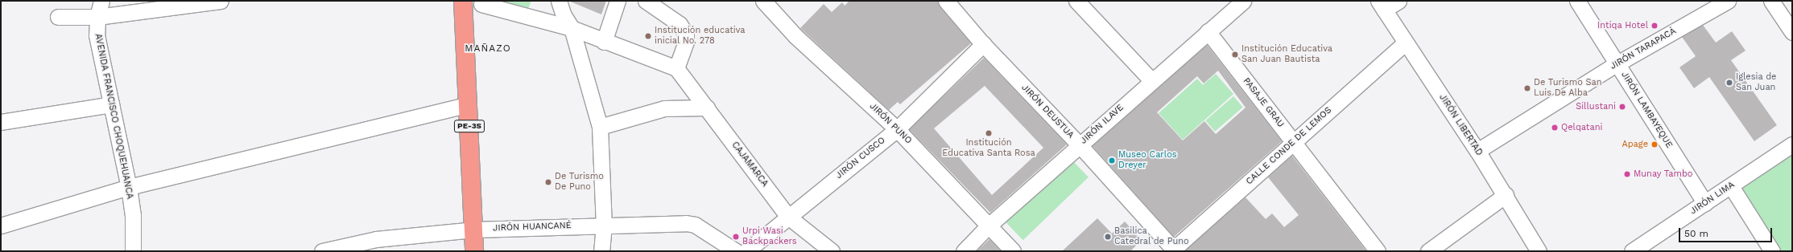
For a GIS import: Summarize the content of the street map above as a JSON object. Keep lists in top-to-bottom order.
{
  "streets": {
    "highway": ["PE-3S"],
    "street": [
      "JIRÓN TARAPACÁ",
      "PASAJE GRAU",
      "JIRÓN LAMBAYEQUE",
      "JIRÓN DEUSTUA",
      "AVENIDA FRANCISCO CHOQUEHUANCA",
      "JIRÓN PUNO",
      "JIRÓN ILAVE",
      "JIRÓN LIBERTAD",
      "CALLE CONDE DE LEMOS",
      "JIRÓN CUSCO",
      "CAJAMARCA",
      "JIRÓN LIMA",
      "JIRÓN HUANCANÉ"
    ]
  },
  "crossings": [
    ["JIRÓN TARAPACÁ", "JIRÓN LAMBAYEQUE"],
    ["JIRÓN TARAPACÁ", "JIRÓN LIBERTAD"],
    ["PASAJE GRAU", "JIRÓN ILAVE"],
    ["PASAJE GRAU", "CALLE CONDE DE LEMOS"],
    ["JIRÓN LAMBAYEQUE", "JIRÓN LIMA"],
    ["JIRÓN DEUSTUA", "JIRÓN ILAVE"],
    ["JIRÓN DEUSTUA", "CALLE CONDE DE LEMOS"],
    ["JIRÓN DEUSTUA", "JIRÓN CUSCO"],
    ["JIRÓN PUNO", "JIRÓN ILAVE"],
    ["JIRÓN PUNO", "JIRÓN CUSCO"],
    ["JIRÓN LIBERTAD", "CALLE CONDE DE LEMOS"],
    ["PE-3S", "JIRÓN HUANCANÉ"],
    ["JIRÓN CUSCO", "CAJAMARCA"]
  ],
  "districts": ["MAÑAZO"],
  "places": [
    "Intiqa Hotel",
    "Institución educativa inicial No. 278",
    "Institución Educativa San Juan Bautista",
    "Iglesia de San Juan",
    "De Turismo San Luis De Alba",
    "Sillustani",
    "Qelqatani",
    "Institución Educativa Santa Rosa",
    "Apage",
    "Museo Carlos Dreyer",
    "Munay Tambo",
    "De Turismo De Puno",
    "Urpi Wasi Backpackers",
    "Basilica Catedral de Puno"
  ],
  "scale_bar": "50 m"
}
